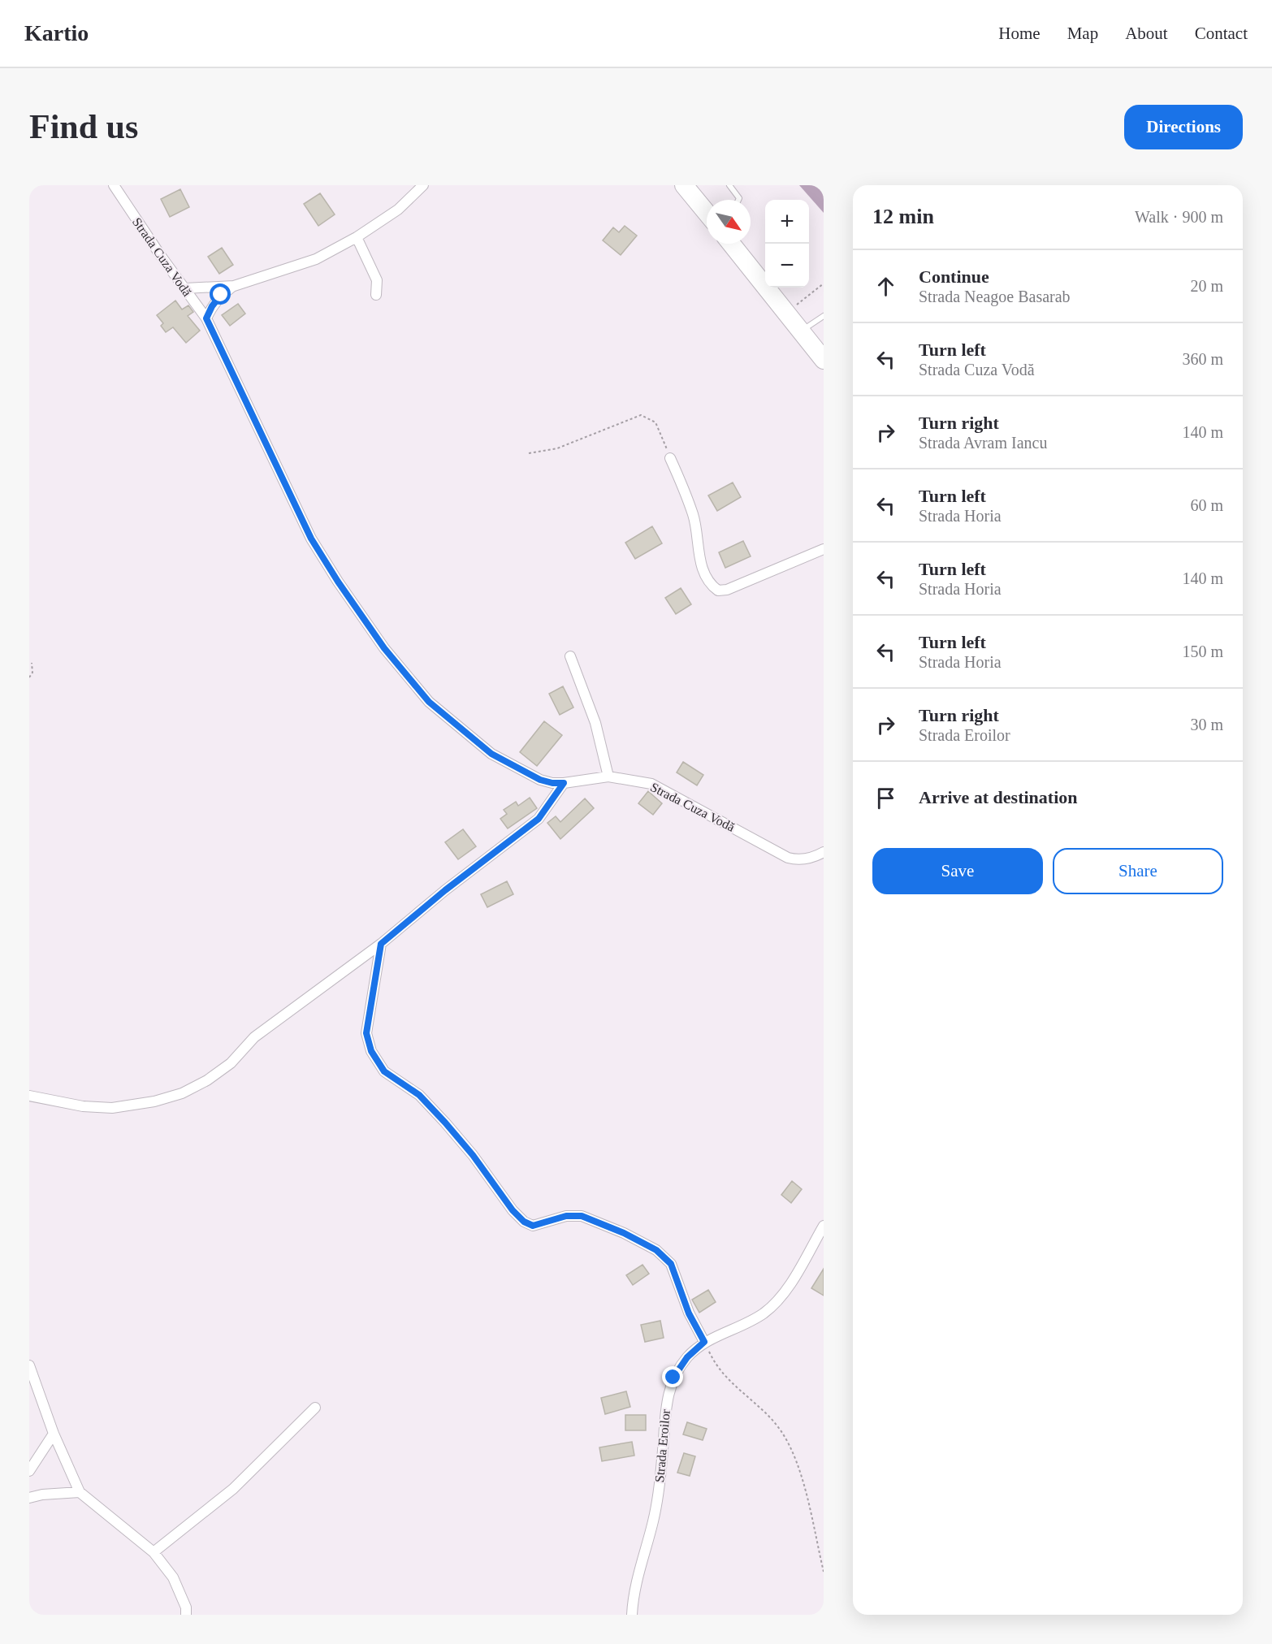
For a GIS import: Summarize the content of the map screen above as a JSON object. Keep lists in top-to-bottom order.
{
  "streets": {
    "street": ["Strada Cuza Vodă", "Strada Eroilor"]
  },
  "north": "bottom right",
  "page": {
    "header": "Kartio",
    "nav": [
      "Home",
      "Map",
      "About",
      "Contact"
    ],
    "buttons": [
      "Directions",
      ["Save", "Share"]
    ],
    "title": "Find us",
    "heading": ["12 min", "Walk · 900 m"],
    "map_buttons": ["+", "−"],
    "list": [
      ["Continue", "Strada Neagoe Basarab", "20 m"],
      ["Turn left", "Strada Cuza Vodă", "360 m"],
      ["Turn right", "Strada Avram Iancu", "140 m"],
      ["Turn left", "Strada Horia", "60 m"],
      ["Turn left", "Strada Horia", "140 m"],
      ["Turn left", "Strada Horia", "150 m"],
      ["Turn right", "Strada Eroilor", "30 m"],
      "Arrive at destination"
    ]
  }
}
